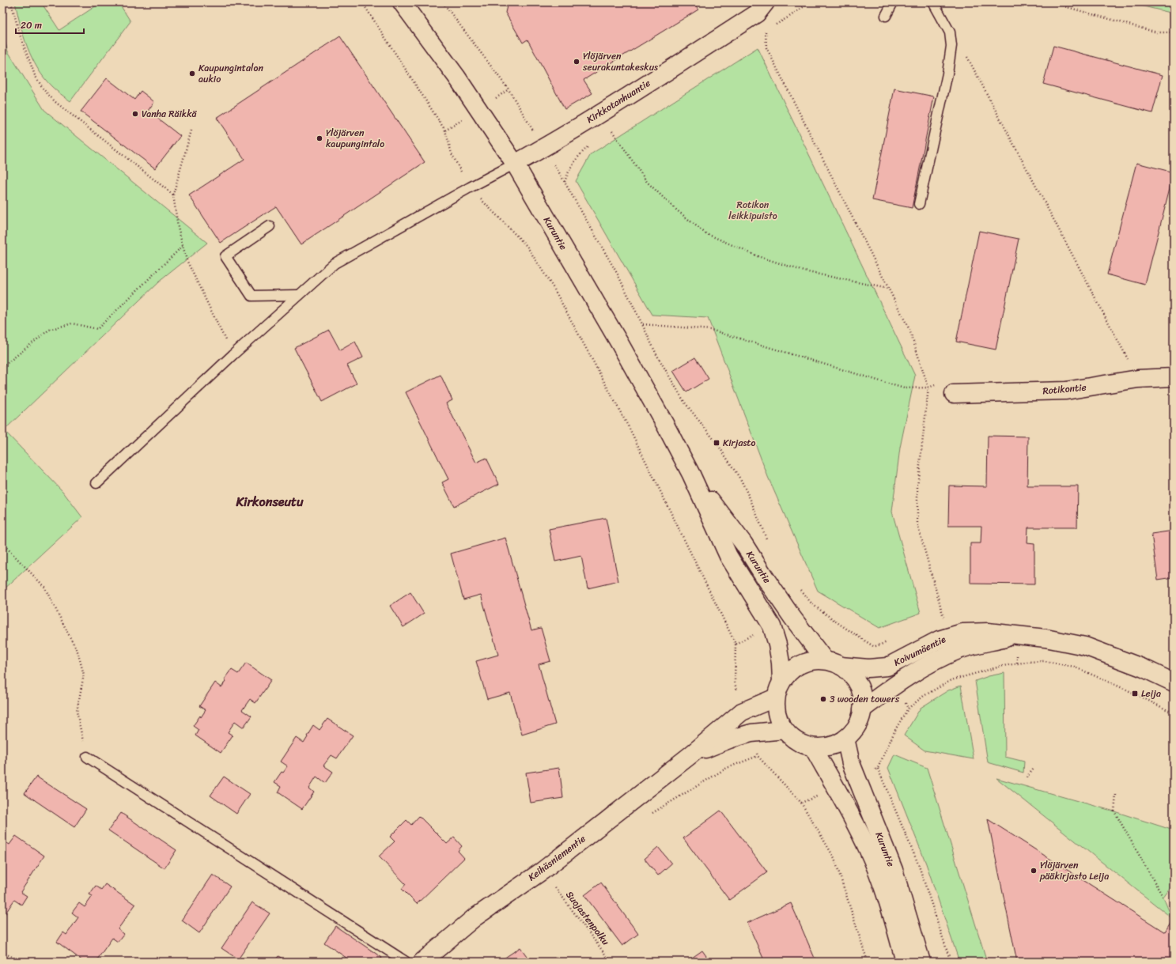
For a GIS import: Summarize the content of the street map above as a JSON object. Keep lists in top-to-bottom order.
{
  "streets": {
    "main road": [
      "Kirkkotanhuantie",
      "Kuruntie",
      "Rotikontie",
      "Koivumäentie",
      "Keihäsniementie"
    ],
    "path": ["Suojastenpolku"]
  },
  "crossings": [
    ["Kirkkotanhuantie", "Kuruntie"],
    ["Kuruntie", "Koivumäentie"],
    ["Kuruntie", "Keihäsniementie"],
    ["Koivumäentie", "Keihäsniementie"]
  ],
  "districts": ["Kirkonseutu"],
  "parks": ["Rotikon leikkipuisto"],
  "places": {
    "other": [
      "Ylöjärven seurakuntakeskus",
      "Kaupungintalon aukio",
      "Vanha Räikkä",
      "Ylöjärven kaupungintalo",
      "3 wooden towers",
      "Ylöjärven pääkirjasto Leija"
    ],
    "transit": ["Kirjasto", "Leija"]
  },
  "scale_bar": "20 m"
}
